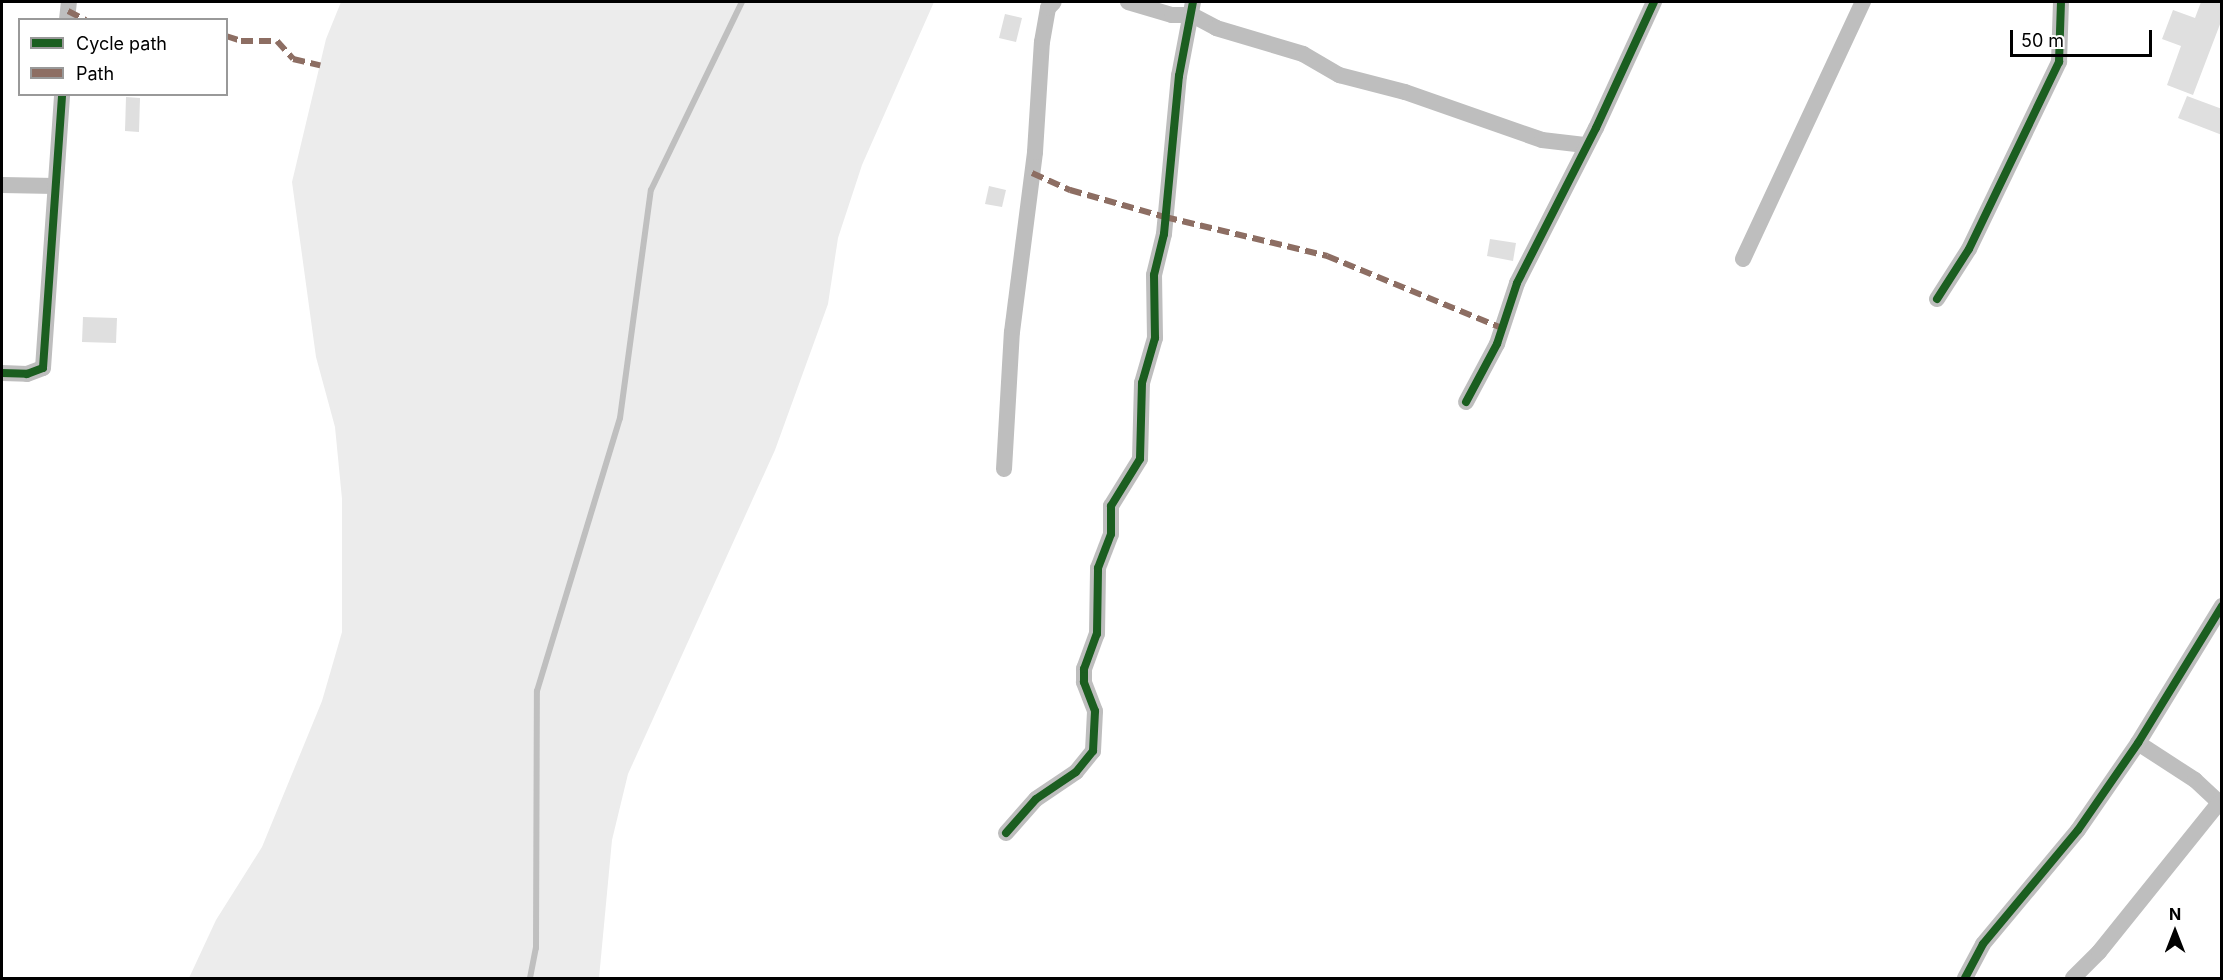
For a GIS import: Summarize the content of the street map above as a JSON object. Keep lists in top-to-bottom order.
{
  "legend": ["Cycle path", "Path"],
  "scale_bar": "50 m",
  "north": "top"
}
